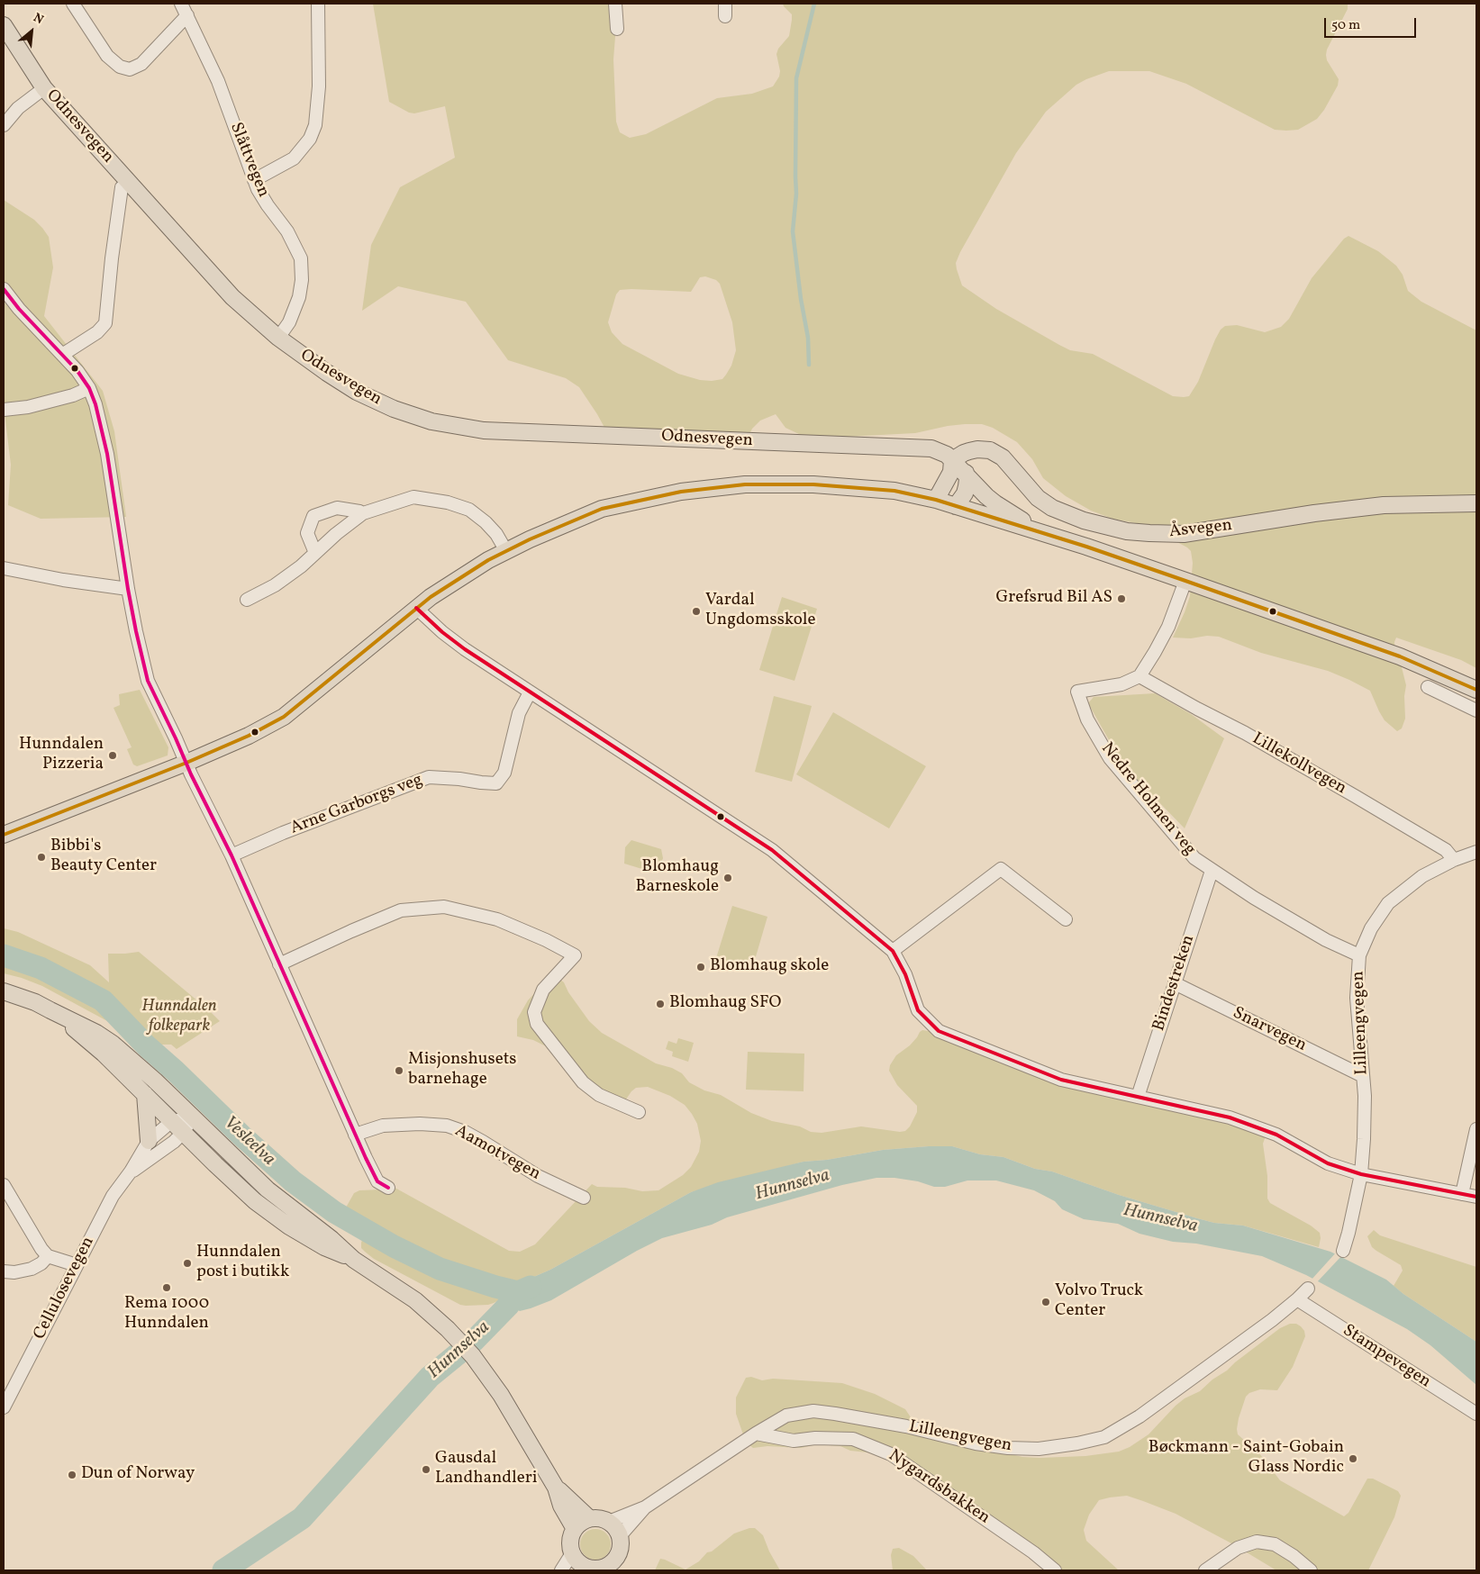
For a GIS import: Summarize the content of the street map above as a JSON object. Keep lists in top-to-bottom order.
{
  "streets": {
    "main road": ["Odnesvegen", "Åsvegen"],
    "street": [
      "Slåttvegen",
      "Lillekollvegen",
      "Nedre Holmen veg",
      "Arne Garborgs veg",
      "Bindestreken",
      "Lilleengvegen",
      "Snarvegen",
      "Aamotvegen",
      "Cellulosevegen",
      "Stampevegen",
      "Nygardsbakken"
    ]
  },
  "crossings": [
    ["Odnesvegen", "Slåttvegen"],
    ["Odnesvegen", "Åsvegen"],
    ["Lillekollvegen", "Nedre Holmen veg"],
    ["Lillekollvegen", "Lilleengvegen"],
    ["Nedre Holmen veg", "Bindestreken"],
    ["Nedre Holmen veg", "Lilleengvegen"],
    ["Bindestreken", "Snarvegen"],
    ["Lilleengvegen", "Snarvegen"],
    ["Lilleengvegen", "Stampevegen"],
    ["Lilleengvegen", "Nygardsbakken"]
  ],
  "water": ["Vesleelva", "Hunnselva"],
  "parks": ["Hunndalen folkepark"],
  "places": [
    "Grefsrud Bil AS",
    "Vardal Ungdomsskole",
    "Hunndalen Pizzeria",
    "Bibbi's Beauty Center",
    "Blomhaug Barneskole",
    "Blomhaug skole",
    "Blomhaug SFO",
    "Misjonshusets barnehage",
    "Hunndalen post i butikk",
    "Rema 1000 Hunndalen",
    "Volvo Truck Center",
    "Bøckmann - Saint-Gobain Glass Nordic",
    "Gausdal Landhandleri",
    "Dun of Norway"
  ],
  "scale_bar": "50 m",
  "north": "top right"
}
